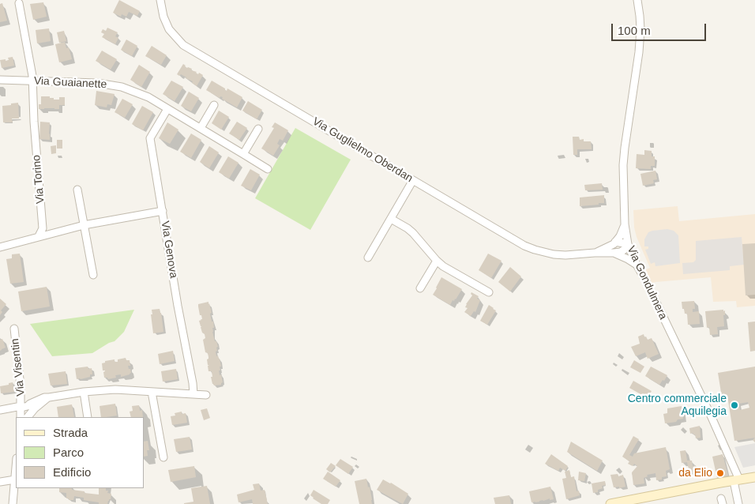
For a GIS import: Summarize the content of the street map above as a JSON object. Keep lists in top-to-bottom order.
{
  "streets": {
    "street": [
      "Via Guaianette",
      "Via Guglielmo Oberdan",
      "Via Torino",
      "Via Genova",
      "Via Gondulmera",
      "Via Visentin"
    ]
  },
  "crossings": [
    ["Via Guaianette", "Via Torino"],
    ["Via Guaianette", "Via Genova"],
    ["Via Guglielmo Oberdan", "Via Gondulmera"]
  ],
  "places": ["Centro commerciale Aquilegia", "da Elio"],
  "legend": ["Strada", "Parco", "Edificio"],
  "scale_bar": "100 m"
}
